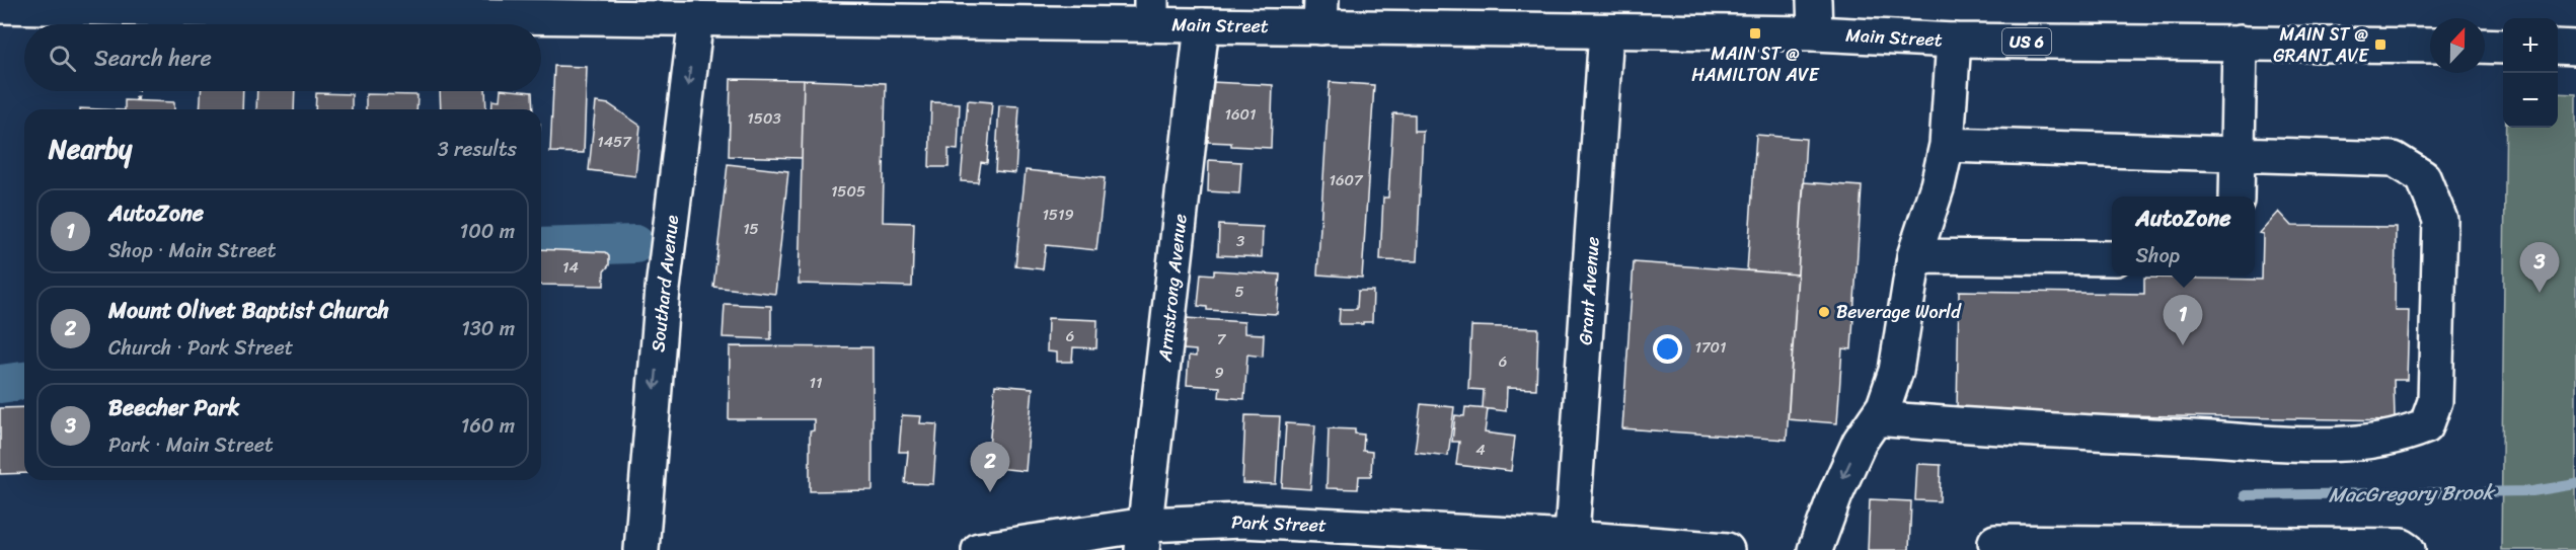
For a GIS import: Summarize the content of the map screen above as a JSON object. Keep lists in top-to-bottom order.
{
  "streets": {
    "main road": [
      "Main Street",
      "US 6",
      "Southard Avenue",
      "Armstrong Avenue",
      "Grant Avenue",
      "Park Street"
    ]
  },
  "crossings": [
    ["Main Street", "Southard Avenue"],
    ["Main Street", "Armstrong Avenue"],
    ["Main Street", "Grant Avenue"],
    ["Armstrong Avenue", "Park Street"],
    ["Grant Avenue", "Park Street"]
  ],
  "one_way": ["Southard Avenue"],
  "water": ["MacGregory Brook"],
  "places": {
    "transit": ["MAIN ST @ HAMILTON AVE", "MAIN ST @ GRANT AVE"],
    "other": ["Beverage World"]
  },
  "house_numbers": [
    "1601",
    "1503",
    "1457",
    "1607",
    "1505",
    "1519",
    "15",
    "3",
    "14",
    "5",
    "6",
    "7",
    "1701",
    "6",
    "9",
    "11",
    "4"
  ],
  "north": "top",
  "page": {
    "map_buttons": ["+", "−"],
    "search": "Search here",
    "heading": ["Nearby", "3 results"],
    "list": [
      {
        "mark": "1",
        "name": "AutoZone",
        "note": "Shop · Main Street",
        "value": "100 m"
      },
      {
        "mark": "2",
        "name": "Mount Olivet Baptist Church",
        "note": "Church · Park Street",
        "value": "130 m"
      },
      {
        "mark": "3",
        "name": "Beecher Park",
        "note": "Park · Main Street",
        "value": "160 m"
      }
    ],
    "popup": ["AutoZone", "Shop"],
    "pins": ["3", "1", "2"]
  }
}
